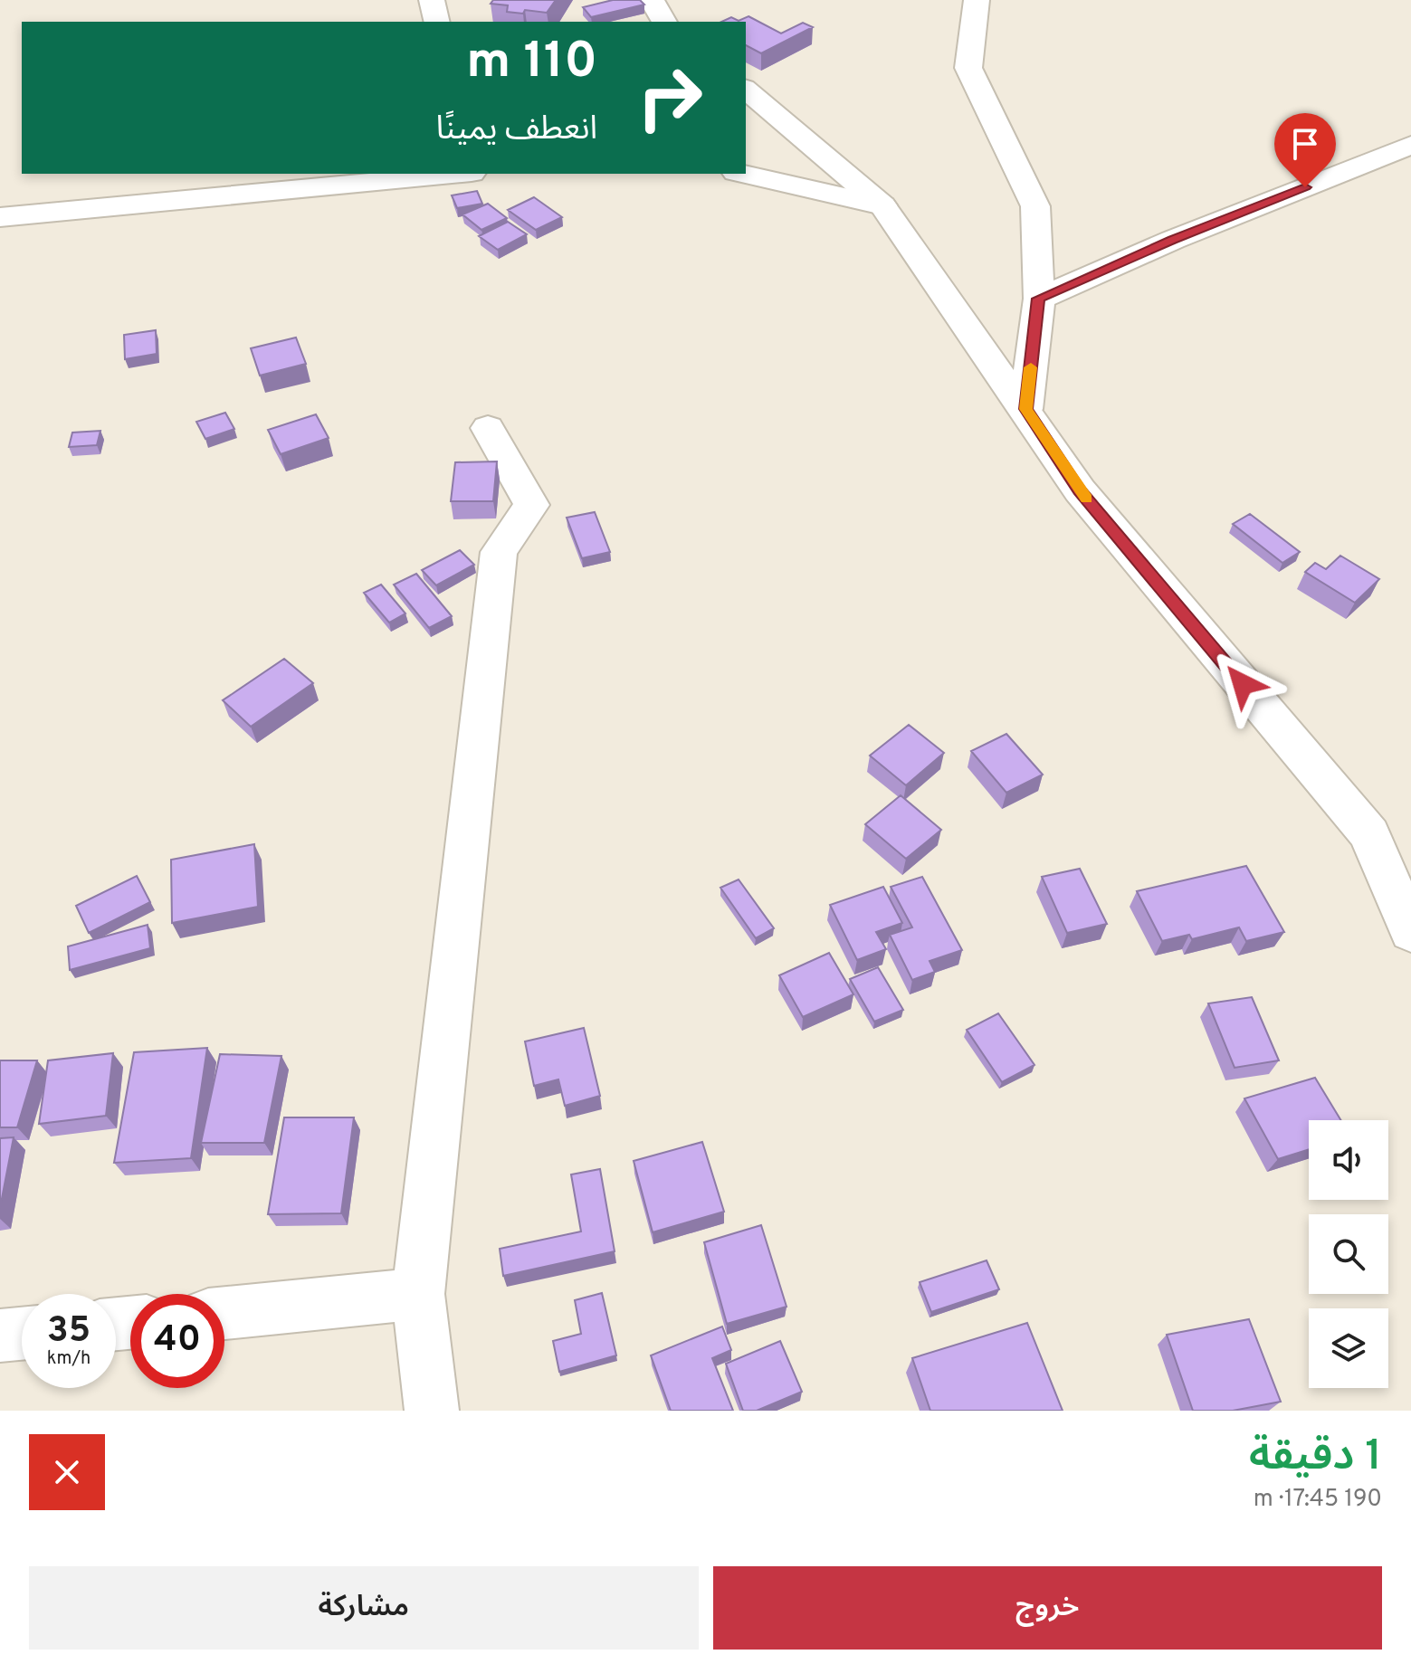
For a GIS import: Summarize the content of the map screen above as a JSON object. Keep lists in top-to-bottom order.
{
  "page": {
    "turn": ["110 m", "انعطف يمينًا"],
    "speed": "35 km/h",
    "limit": "40",
    "heading": ["1 دقيقة", "190 m · 17:45"],
    "buttons": ["خروج", "مشاركة"]
  }
}
